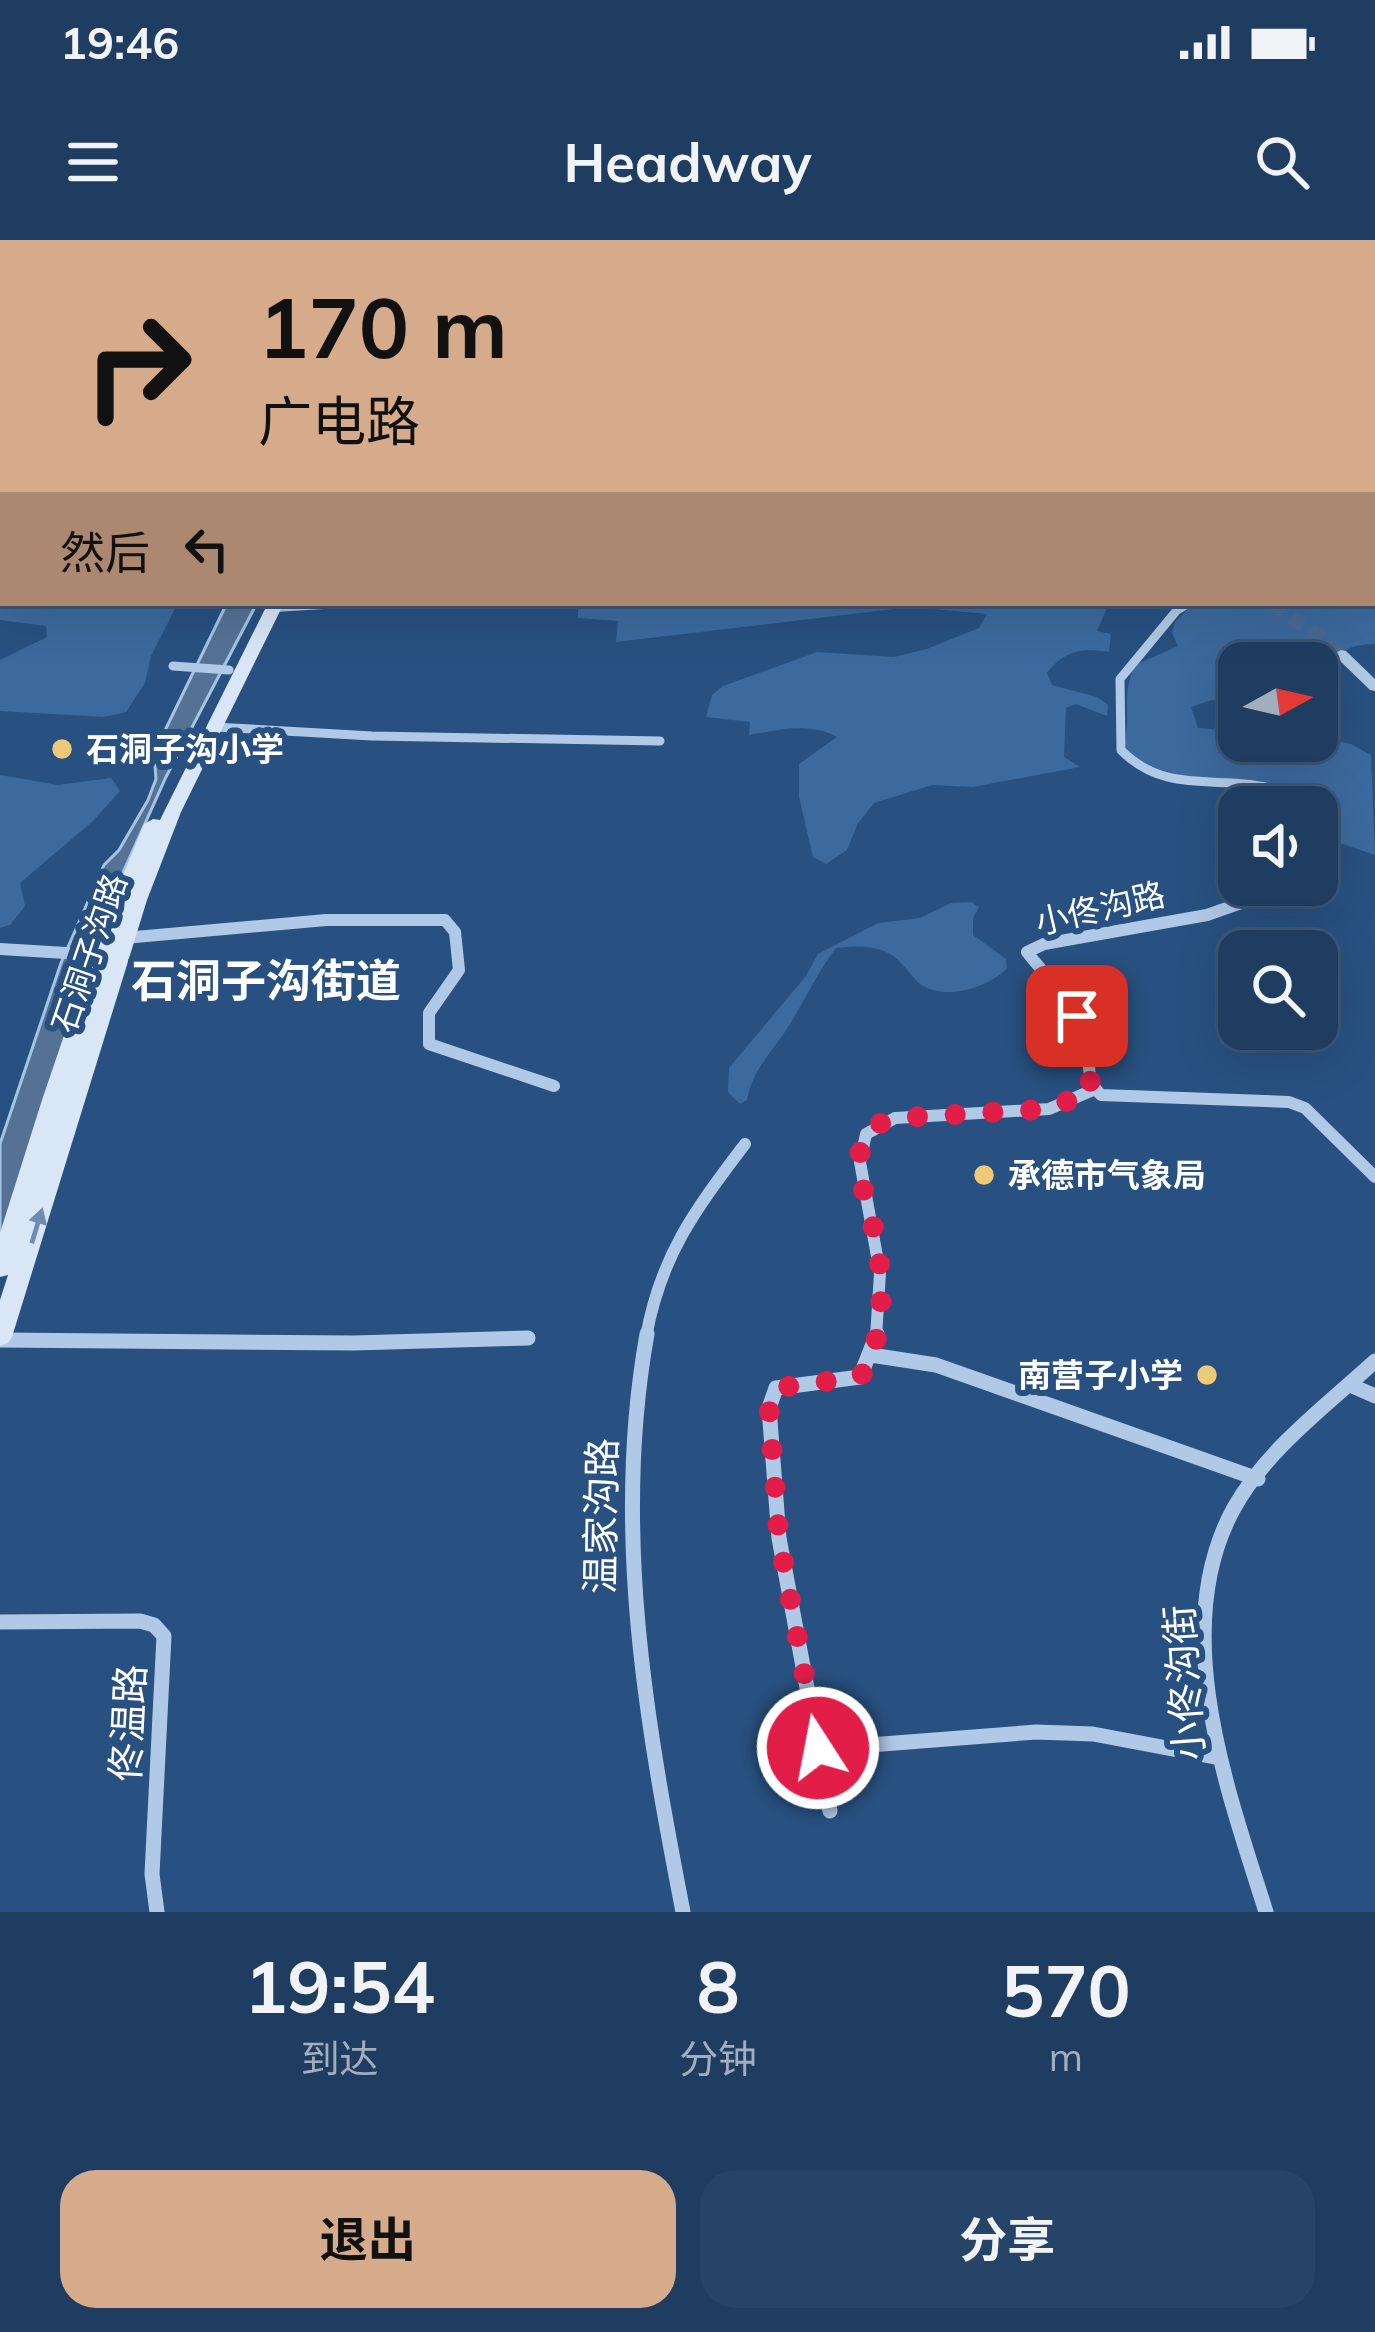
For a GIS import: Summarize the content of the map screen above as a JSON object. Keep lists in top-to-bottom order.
{
  "streets": {
    "main road": ["石洞子沟路"],
    "street": [
      "小佟沟路",
      "温家沟路",
      "小佟沟街",
      "佟温路"
    ]
  },
  "districts": ["石洞子沟街道"],
  "places": ["石洞子沟小学", "承德市气象局", "南营子小学"],
  "north": "right",
  "page": {
    "status": "19:46",
    "header": "Headway",
    "turn": ["170 m", "广电路"],
    "then": "然后",
    "eta": [
      "19:54",
      "到达",
      "8",
      "分钟",
      "570",
      "m"
    ],
    "buttons": ["退出", "分享"]
  }
}
